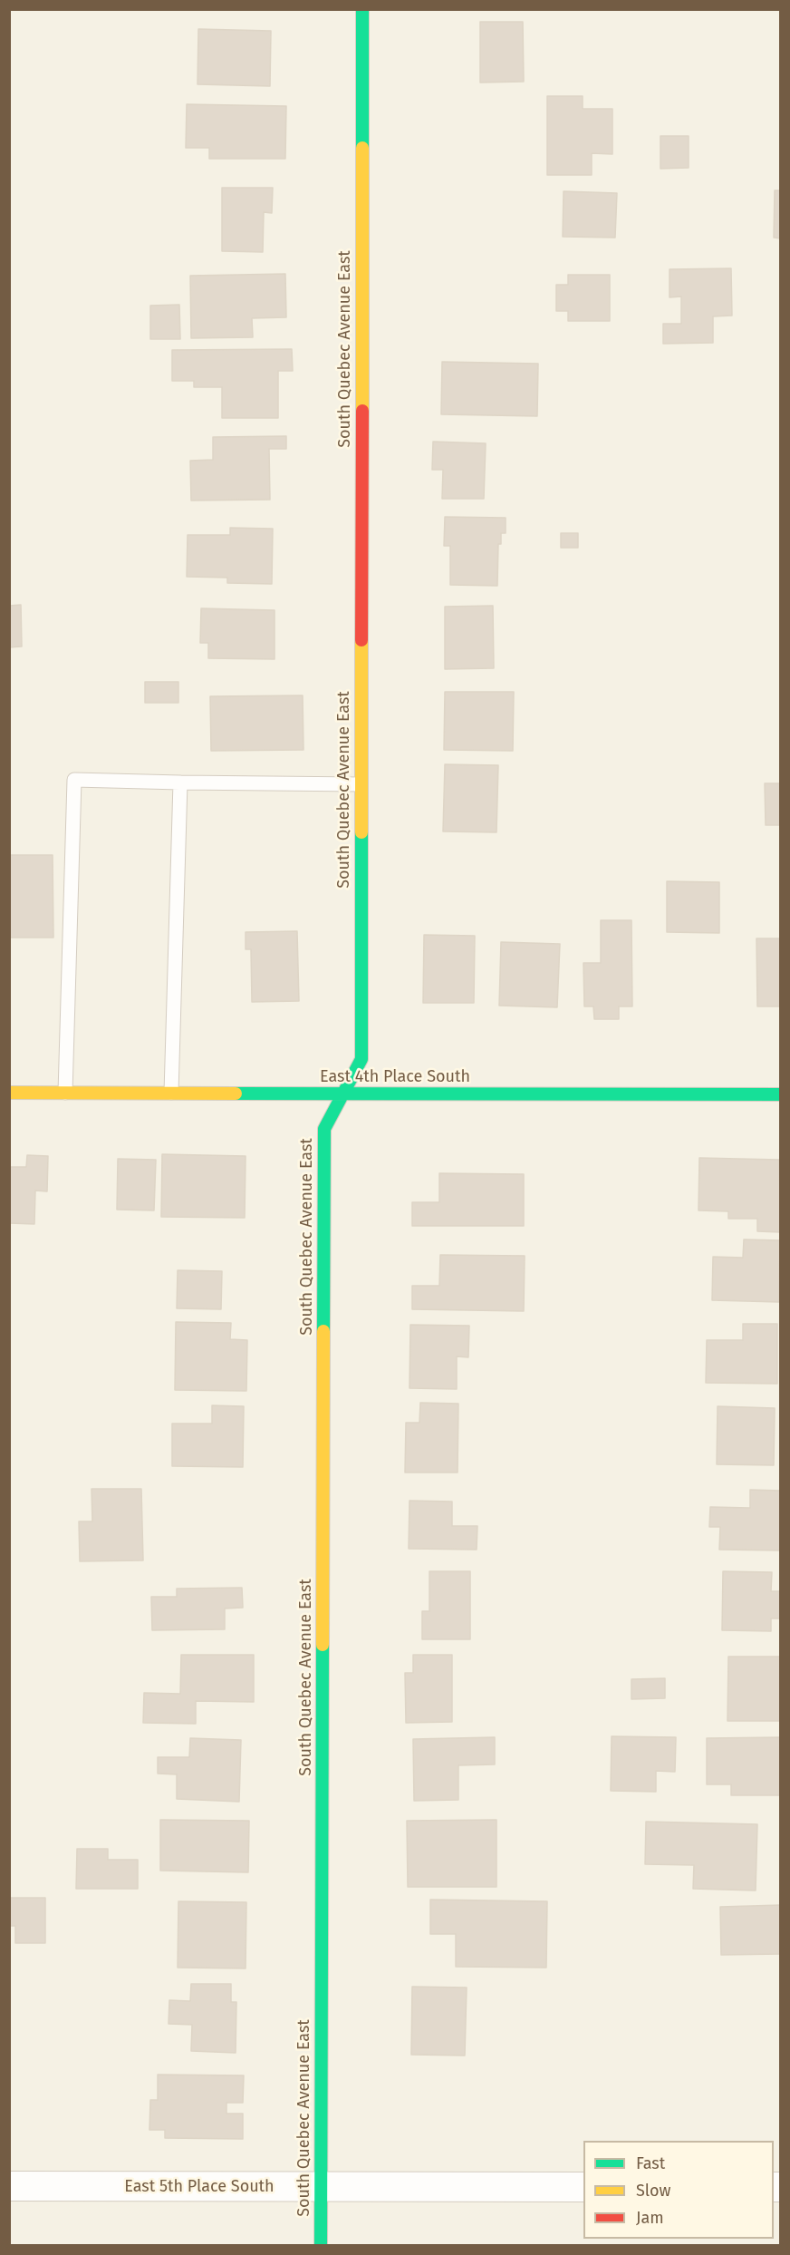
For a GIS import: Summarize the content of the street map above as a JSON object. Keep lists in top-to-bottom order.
{
  "streets": {
    "street": ["South Quebec Avenue East", "East 4th Place South", "East 5th Place South"]
  },
  "crossings": [
    ["South Quebec Avenue East", "East 4th Place South"],
    ["South Quebec Avenue East", "East 5th Place South"]
  ],
  "legend": ["Fast", "Slow", "Jam"]
}
